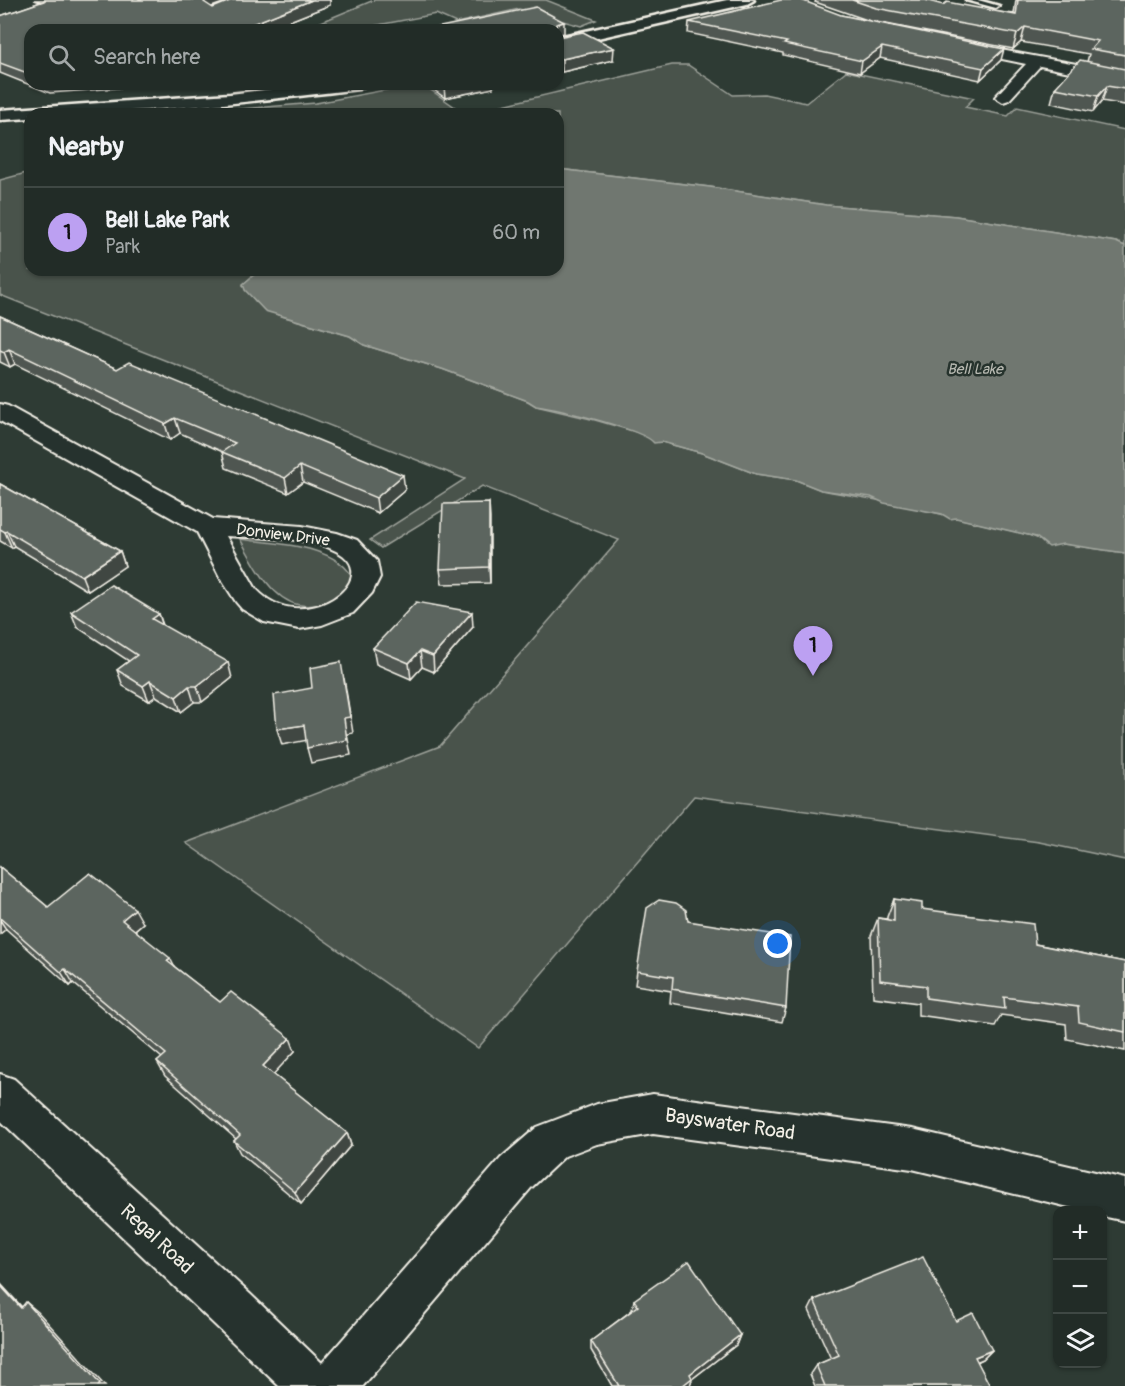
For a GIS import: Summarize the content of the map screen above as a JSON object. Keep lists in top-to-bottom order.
{
  "streets": {
    "street": ["Donview Drive", "Bayswater Road", "Regal Road"]
  },
  "water": ["Bell Lake"],
  "page": {
    "search": "Search here",
    "heading": "Nearby",
    "list": [
      {
        "mark": "1",
        "name": "Bell Lake Park",
        "note": "Park",
        "value": "60 m"
      }
    ],
    "pins": "1",
    "map_buttons": ["+", "−"]
  }
}
